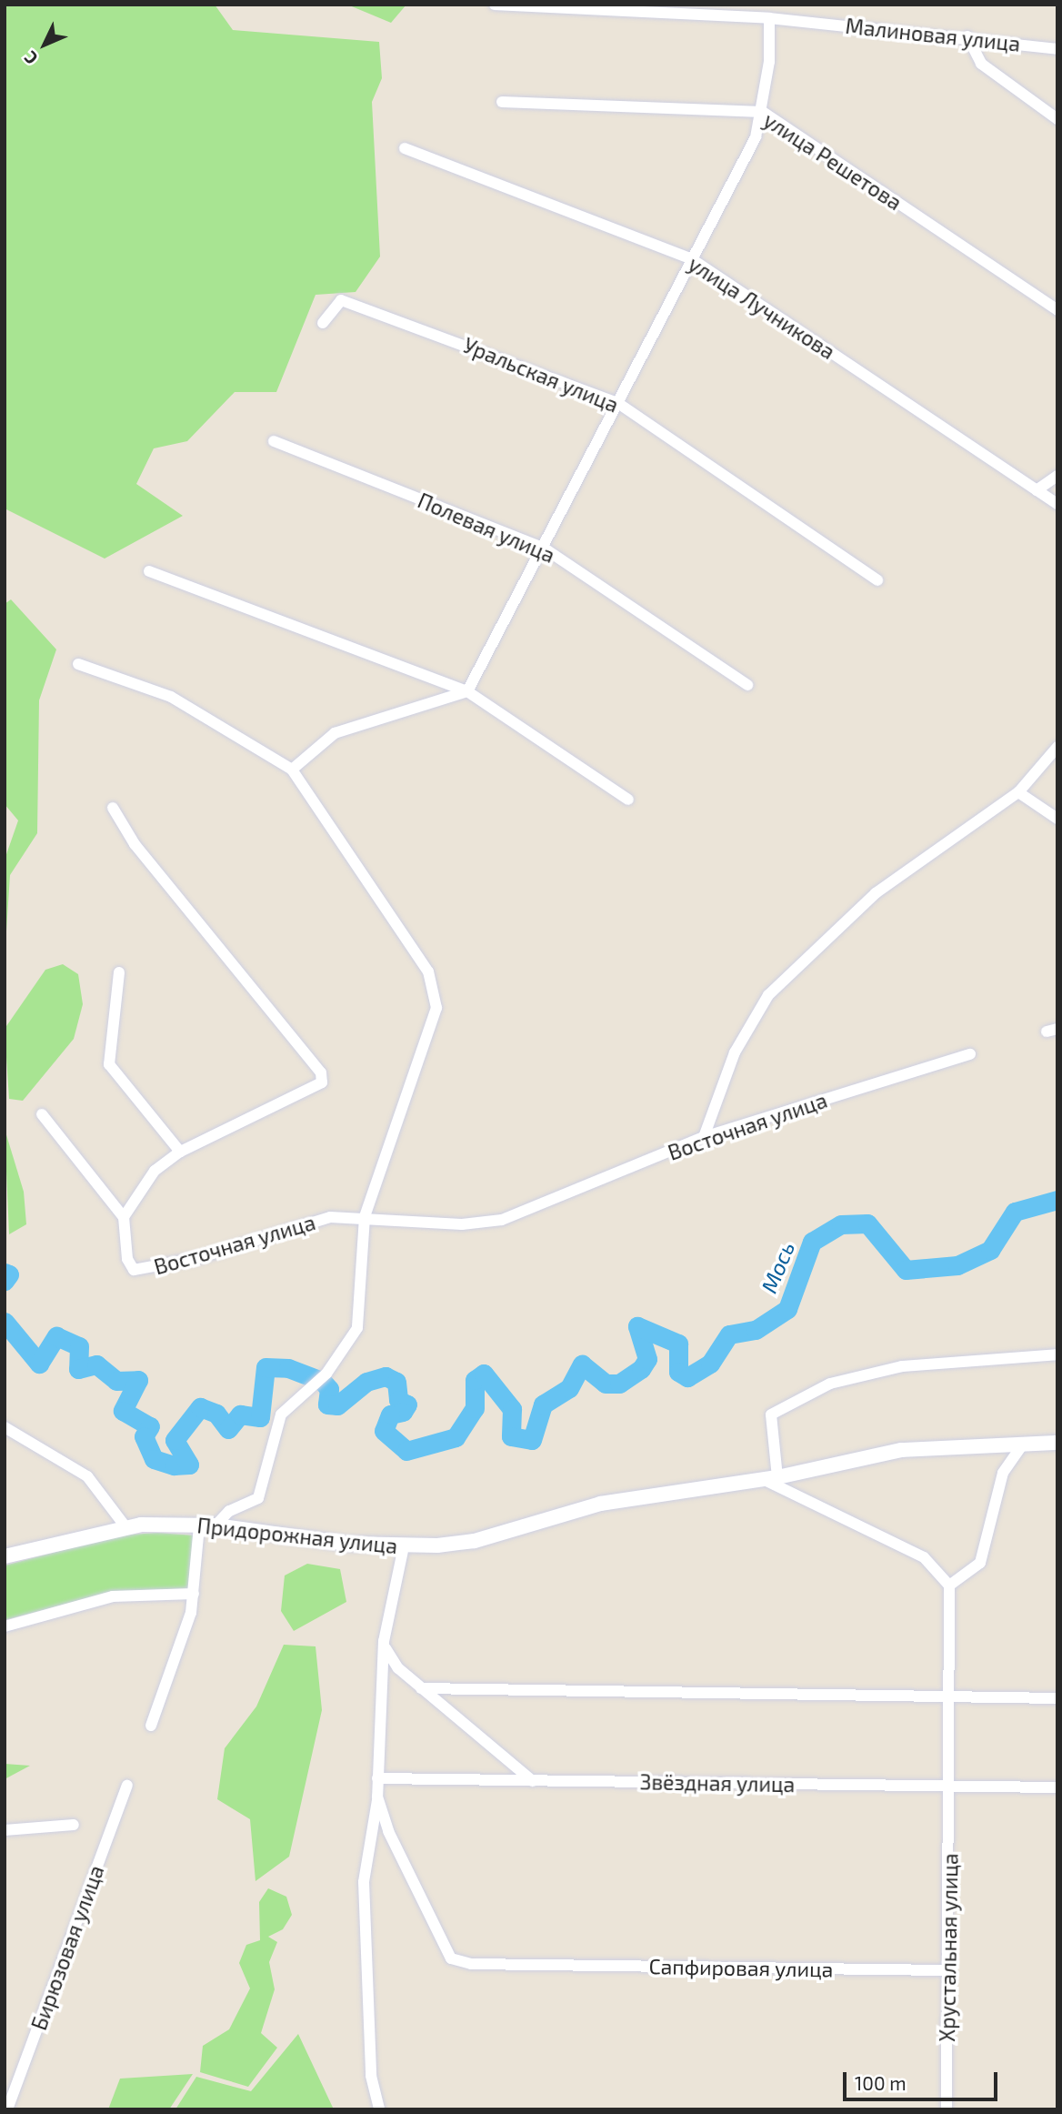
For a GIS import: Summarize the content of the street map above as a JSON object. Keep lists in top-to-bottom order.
{
  "streets": {
    "street": [
      "Малиновая улица",
      "улица Решетова",
      "улица Лучникова",
      "Уральская улица",
      "Полевая улица",
      "Восточная улица",
      "Придорожная улица",
      "Звёздная улица",
      "Бирюзовая улица",
      "Хрустальная улица",
      "Сапфировая улица"
    ]
  },
  "crossings": [
    ["Звёздная улица", "Хрустальная улица"],
    ["Хрустальная улица", "Сапфировая улица"]
  ],
  "water": ["Мось"],
  "scale_bar": "100 m",
  "north": "bottom left"
}
